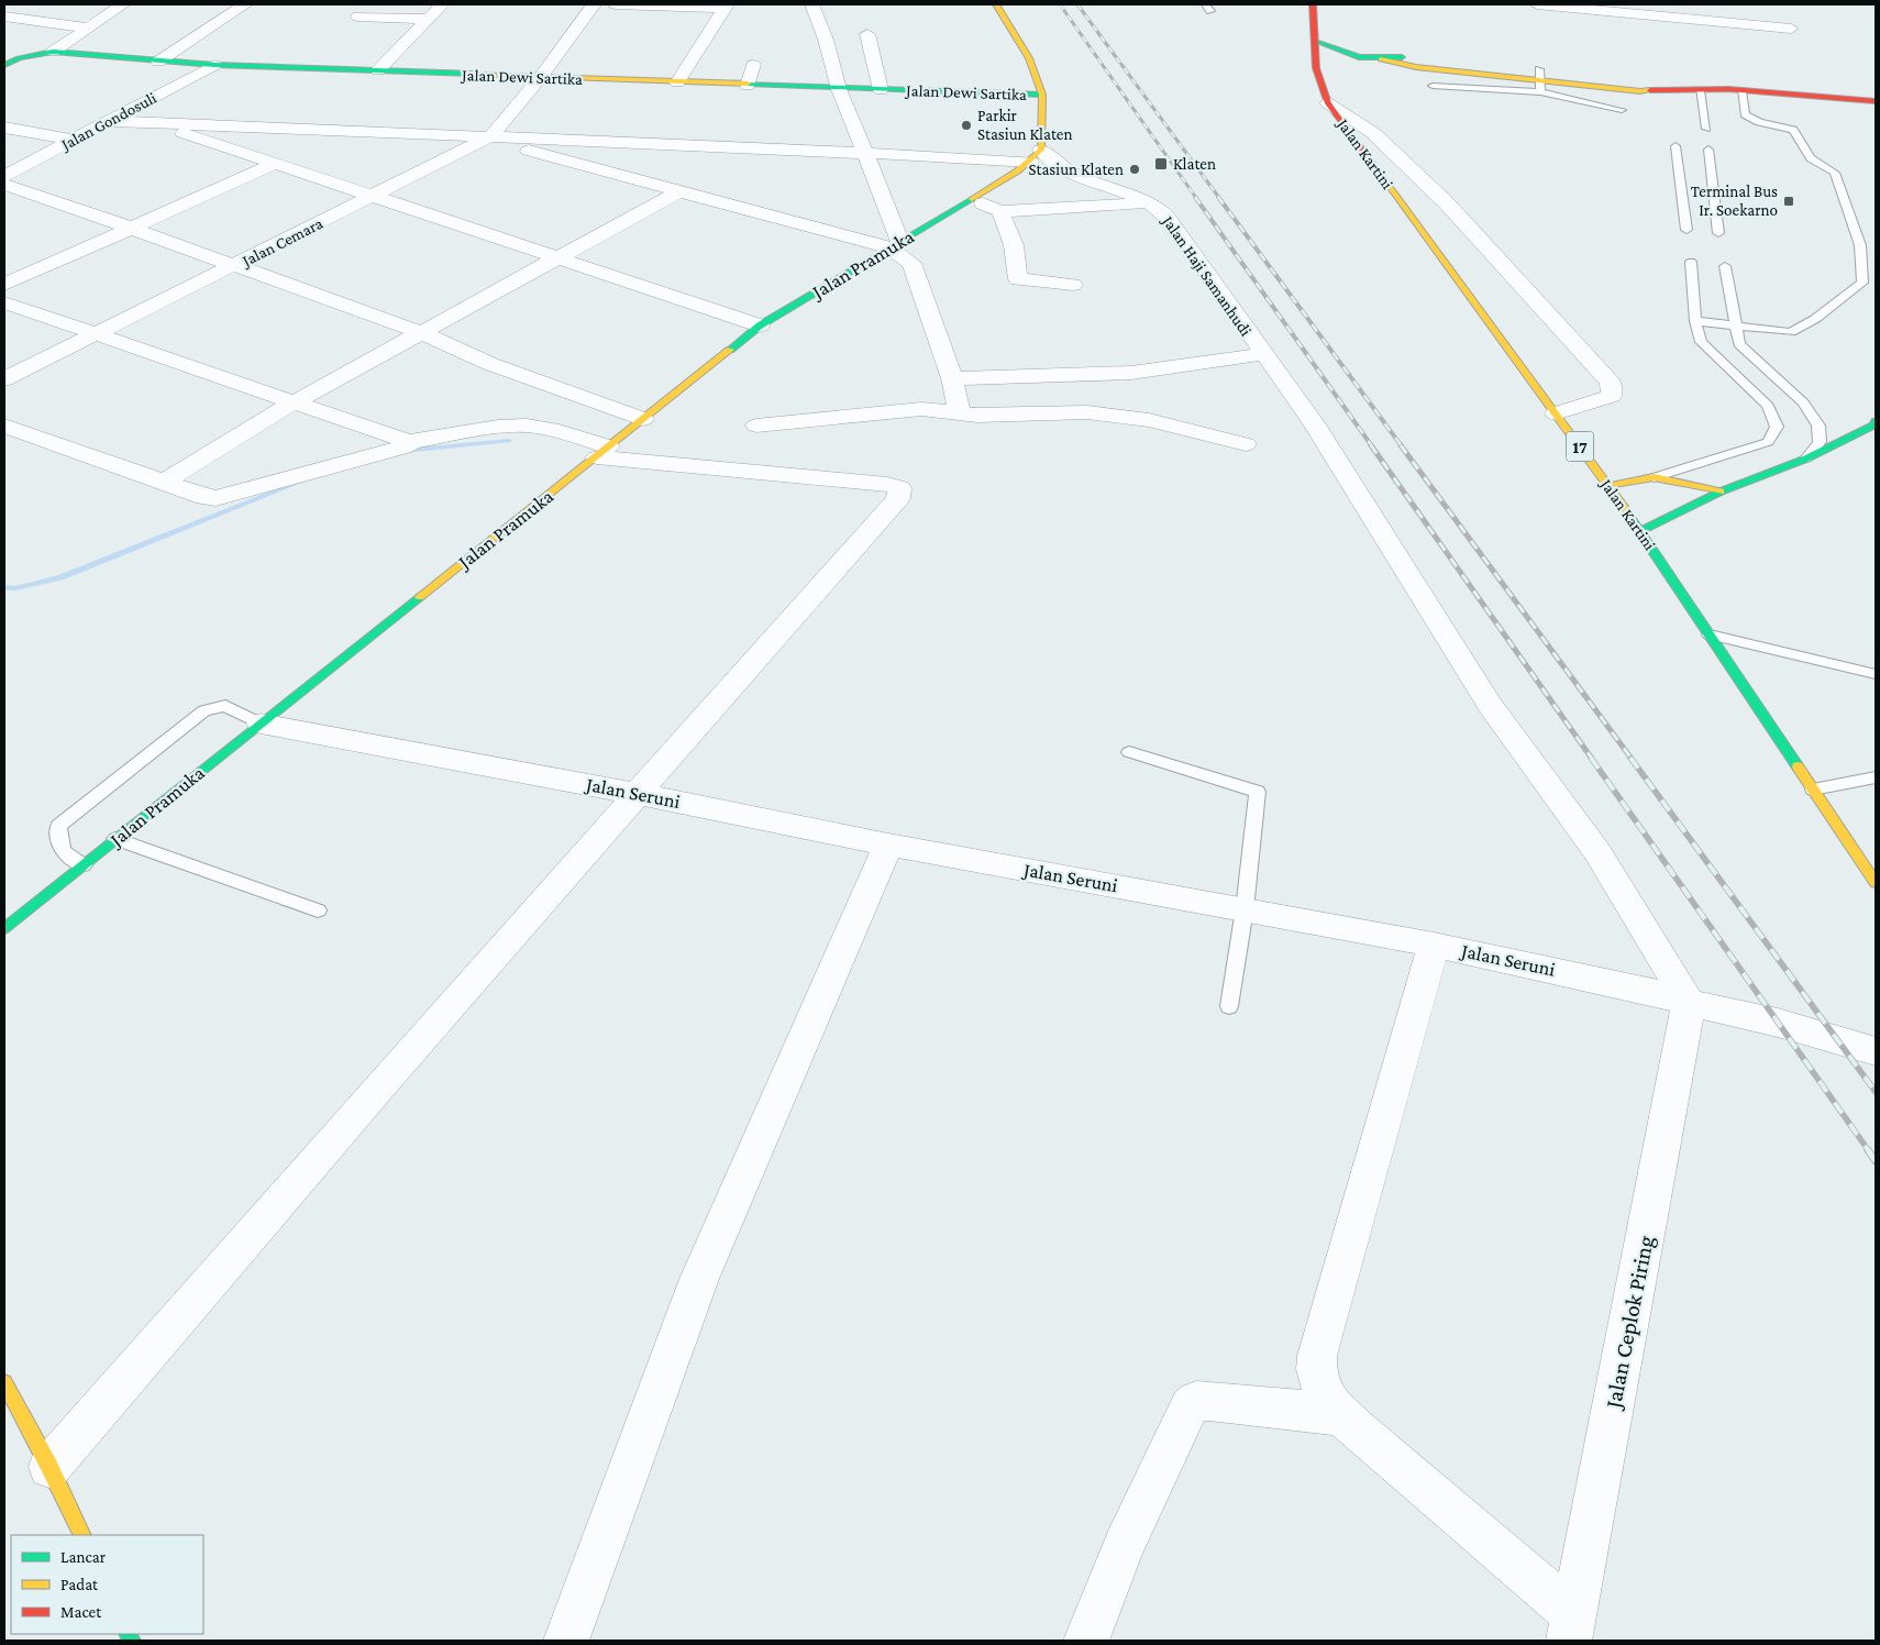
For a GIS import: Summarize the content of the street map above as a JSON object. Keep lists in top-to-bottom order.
{
  "streets": {
    "main road": [
      "Jalan Dewi Sartika",
      "Jalan Kartini",
      "Jalan Pramuka",
      "17"
    ],
    "street": [
      "Jalan Gondosuli",
      "Jalan Cemara",
      "Jalan Haji Samanhudi",
      "Jalan Seruni",
      "Jalan Ceplok Piring"
    ]
  },
  "crossings": [
    ["Jalan Dewi Sartika", "Jalan Gondosuli"],
    ["Jalan Dewi Sartika", "Jalan Cemara"],
    ["Jalan Pramuka", "Jalan Haji Samanhudi"],
    ["Jalan Pramuka", "Jalan Seruni"],
    ["Jalan Haji Samanhudi", "Jalan Seruni"],
    ["Jalan Haji Samanhudi", "Jalan Ceplok Piring"],
    ["Jalan Seruni", "Jalan Ceplok Piring"]
  ],
  "places": {
    "other": ["Parkir Stasiun Klaten", "Stasiun Klaten"],
    "transit": ["Klaten", "Terminal Bus Ir. Soekarno"]
  },
  "legend": ["Lancar", "Padat", "Macet"]
}
